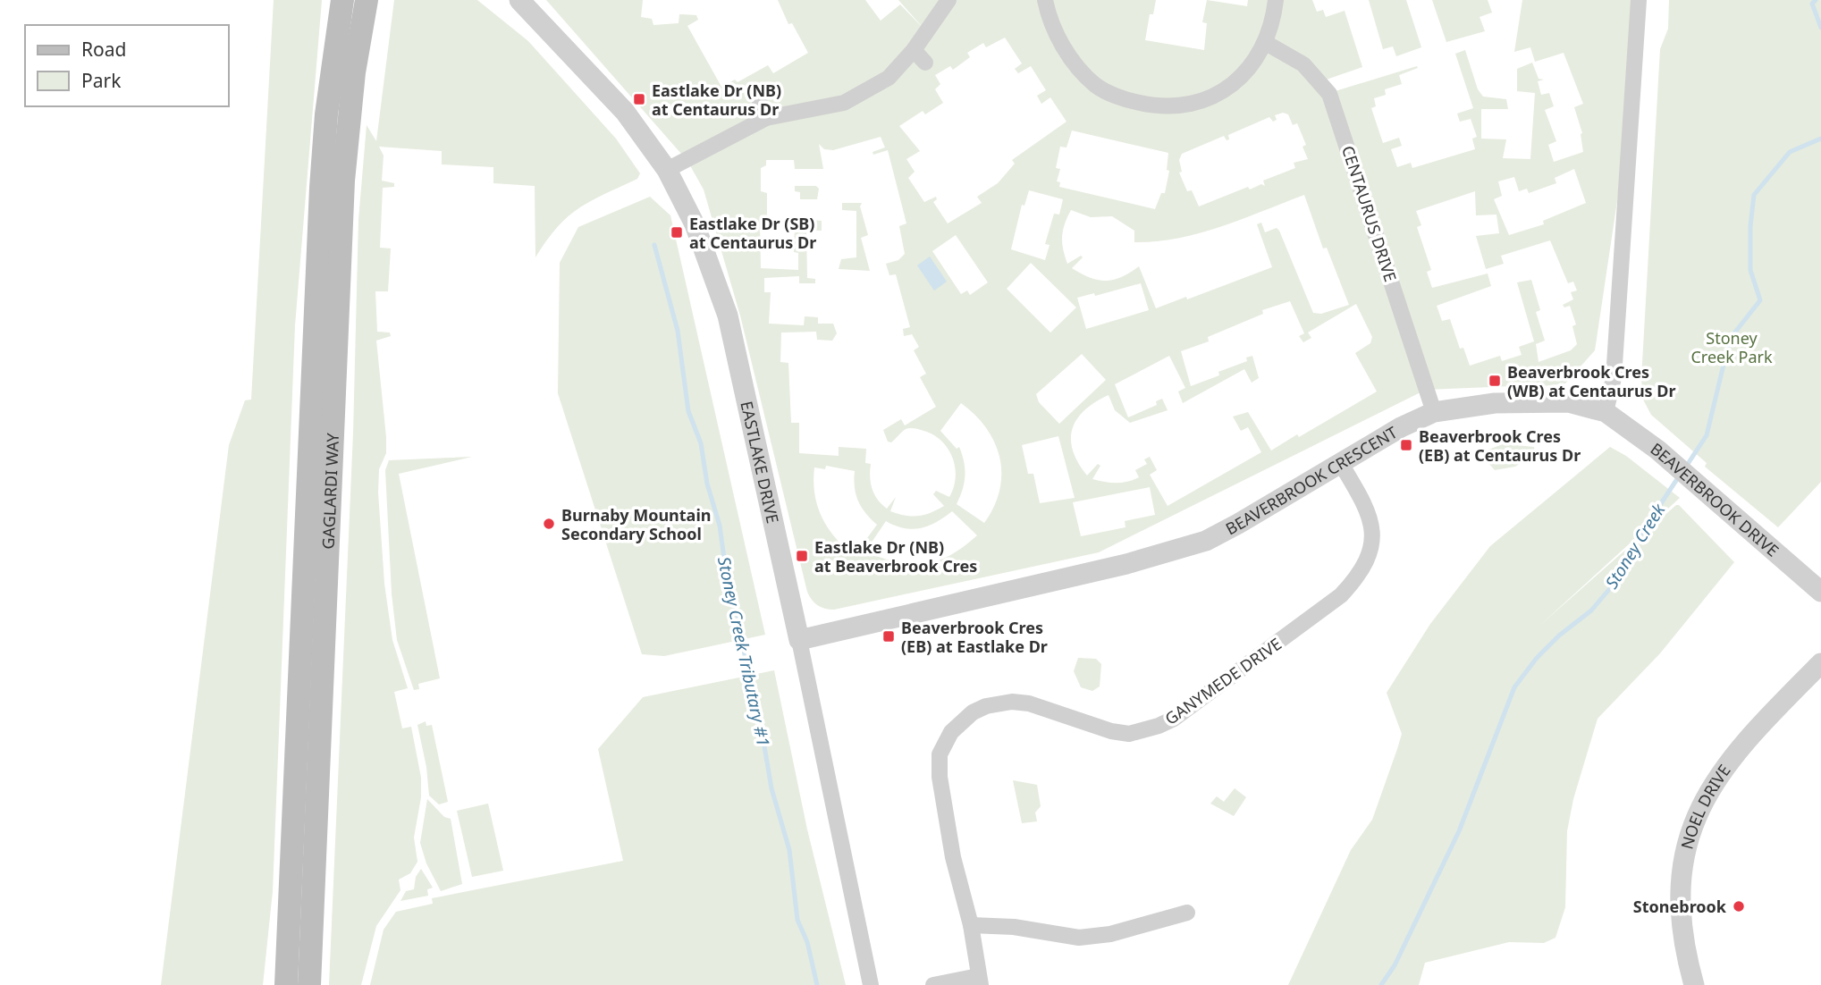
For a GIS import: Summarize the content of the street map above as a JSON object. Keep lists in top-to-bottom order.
{
  "streets": {
    "main road": ["GAGLARDI WAY"],
    "street": [
      "CENTAURUS DRIVE",
      "EASTLAKE DRIVE",
      "BEAVERBROOK CRESCENT",
      "BEAVERBROOK DRIVE",
      "GANYMEDE DRIVE",
      "NOEL DRIVE"
    ]
  },
  "crossings": [
    ["CENTAURUS DRIVE", "BEAVERBROOK CRESCENT"],
    ["EASTLAKE DRIVE", "BEAVERBROOK CRESCENT"],
    ["BEAVERBROOK CRESCENT", "BEAVERBROOK DRIVE"],
    ["BEAVERBROOK CRESCENT", "GANYMEDE DRIVE"]
  ],
  "water": ["Stoney Creek", "Stoney Creek Tributary #1"],
  "parks": ["Stoney Creek Park"],
  "places": {
    "transit": [
      "Eastlake Dr (NB) at Centaurus Dr",
      "Eastlake Dr (SB) at Centaurus Dr",
      "Beaverbrook Cres (WB) at Centaurus Dr",
      "Beaverbrook Cres (EB) at Centaurus Dr",
      "Eastlake Dr (NB) at Beaverbrook Cres",
      "Beaverbrook Cres (EB) at Eastlake Dr"
    ],
    "other": ["Burnaby Mountain Secondary School", "Stonebrook"]
  },
  "legend": ["Road", "Park"]
}
